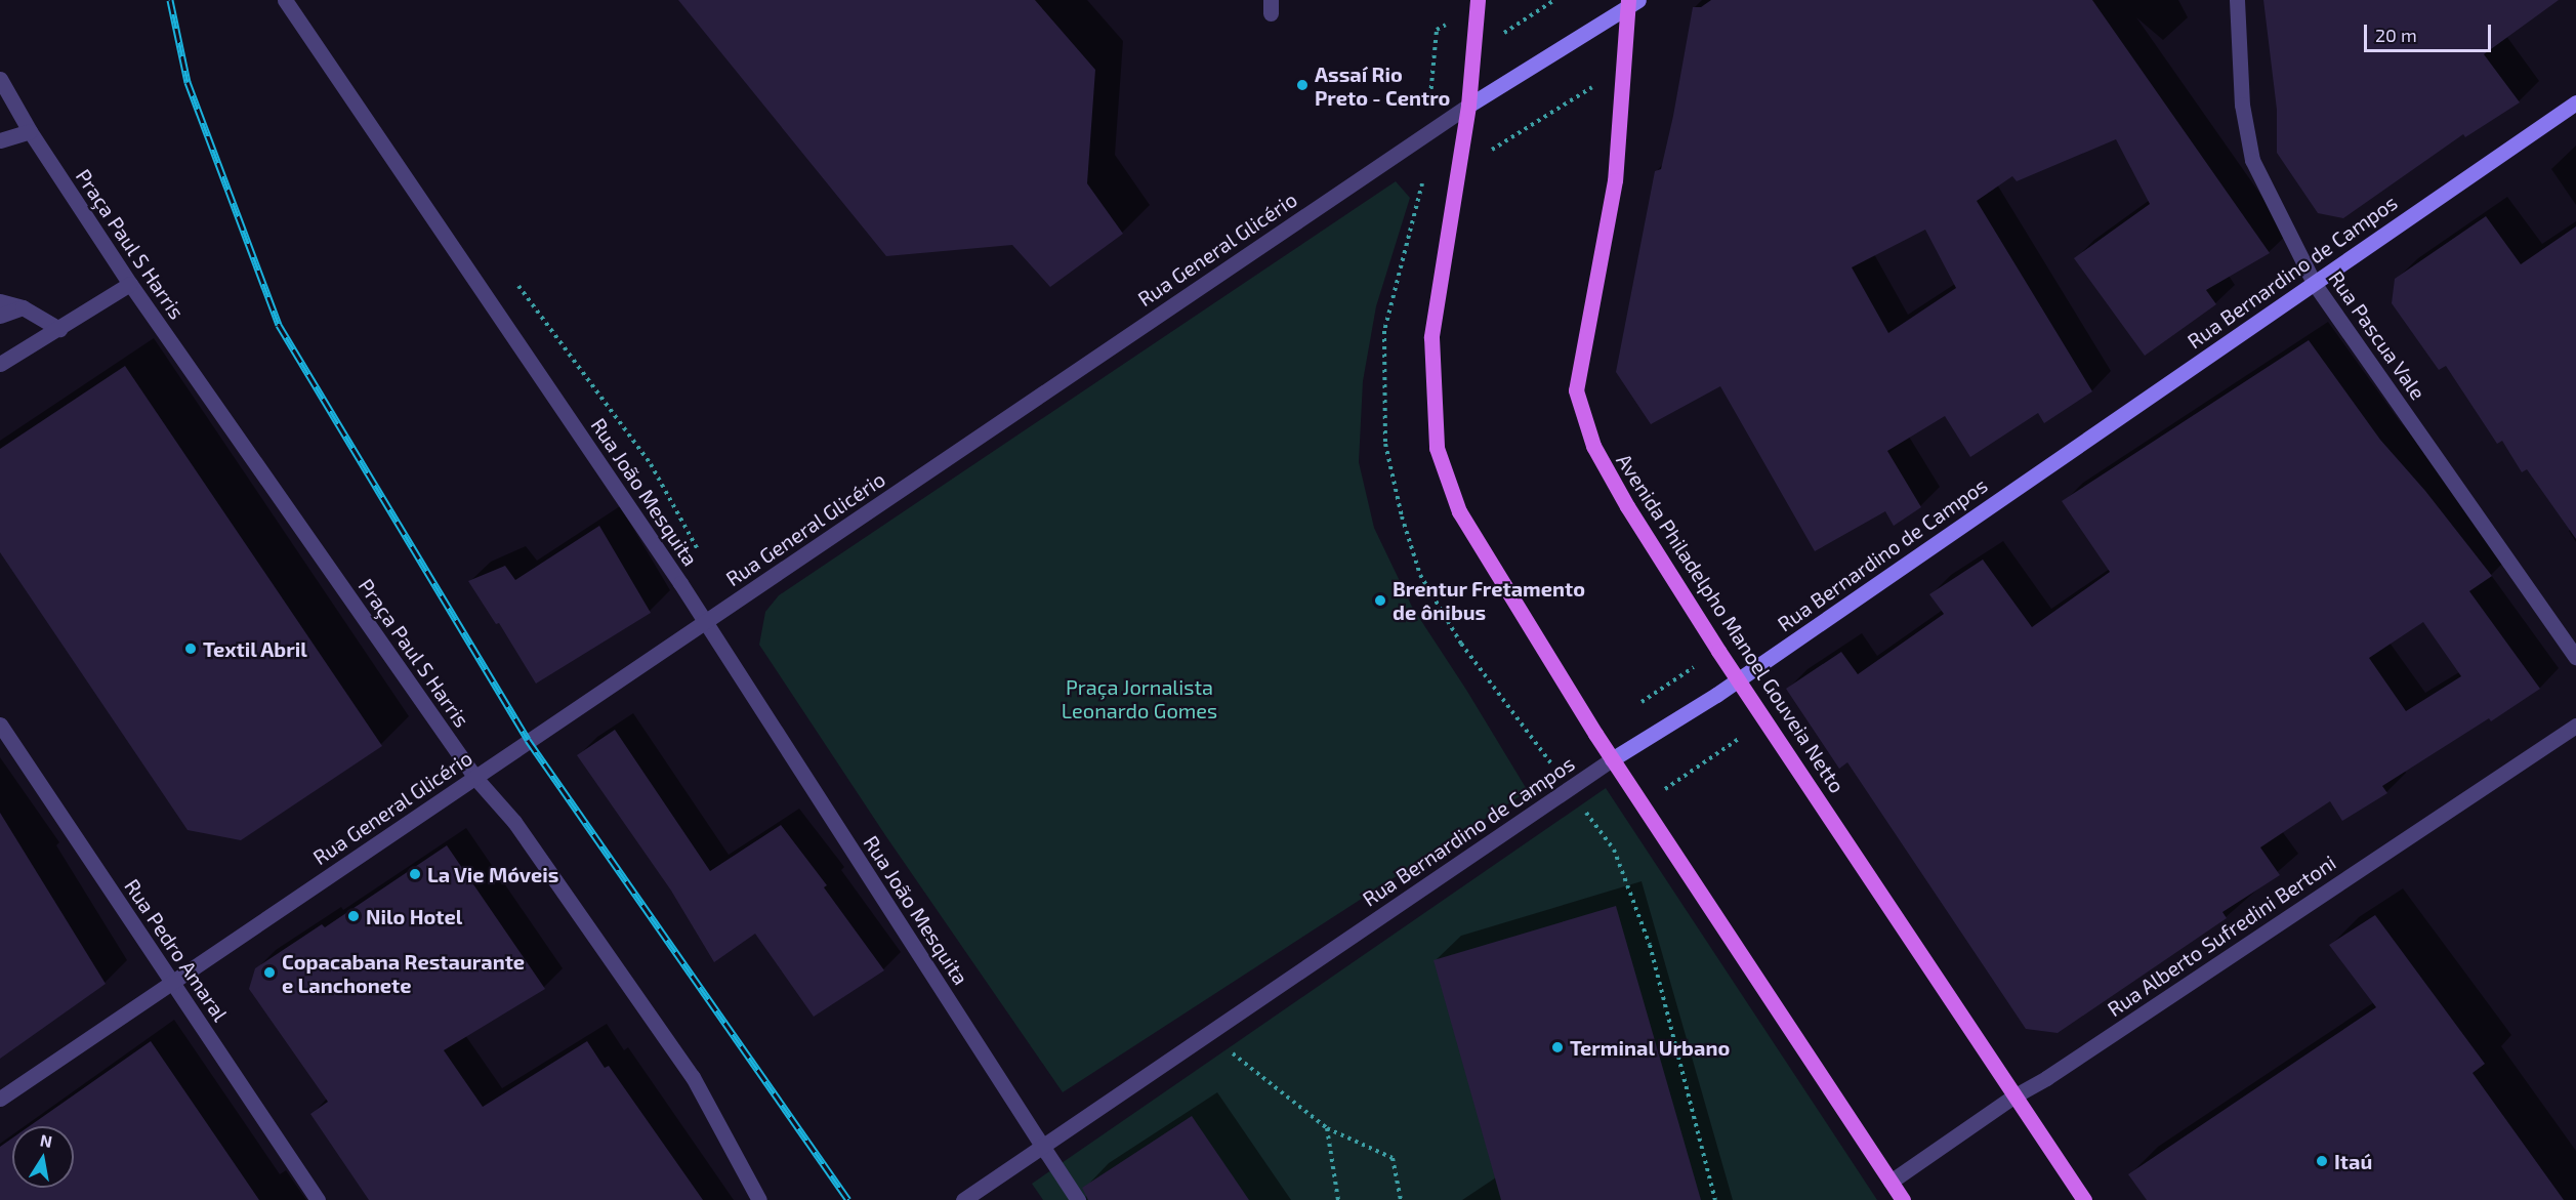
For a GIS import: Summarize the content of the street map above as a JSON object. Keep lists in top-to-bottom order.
{
  "streets": {
    "main road": ["Rua General Glicério", "Rua Bernardino de Campos", "Avenida Philadelpho Manoel Gouveia Netto"],
    "street": [
      "Praça Paul S Harris",
      "Rua Pascua Vale",
      "Rua João Mesquita",
      "Rua Alberto Sufredini Bertoni",
      "Rua Pedro Amaral"
    ]
  },
  "crossings": [
    ["Praça Paul S Harris", "Rua General Glicério"],
    ["Rua General Glicério", "Rua João Mesquita"],
    ["Rua General Glicério", "Avenida Philadelpho Manoel Gouveia Netto"],
    ["Rua General Glicério", "Rua Pedro Amaral"],
    ["Rua Bernardino de Campos", "Rua Pascua Vale"],
    ["Rua Bernardino de Campos", "Rua João Mesquita"],
    ["Rua Bernardino de Campos", "Avenida Philadelpho Manoel Gouveia Netto"],
    ["Avenida Philadelpho Manoel Gouveia Netto", "Rua Alberto Sufredini Bertoni"]
  ],
  "parks": ["Praça Jornalista Leonardo Gomes"],
  "places": [
    "Assaí Rio Preto - Centro",
    "Brentur Fretamento de ônibus",
    "Textil Abril",
    "La Vie Móveis",
    "Nilo Hotel",
    "Copacabana Restaurante e Lanchonete",
    "Terminal Urbano",
    "Itaú"
  ],
  "scale_bar": "20 m",
  "north": "top"
}
